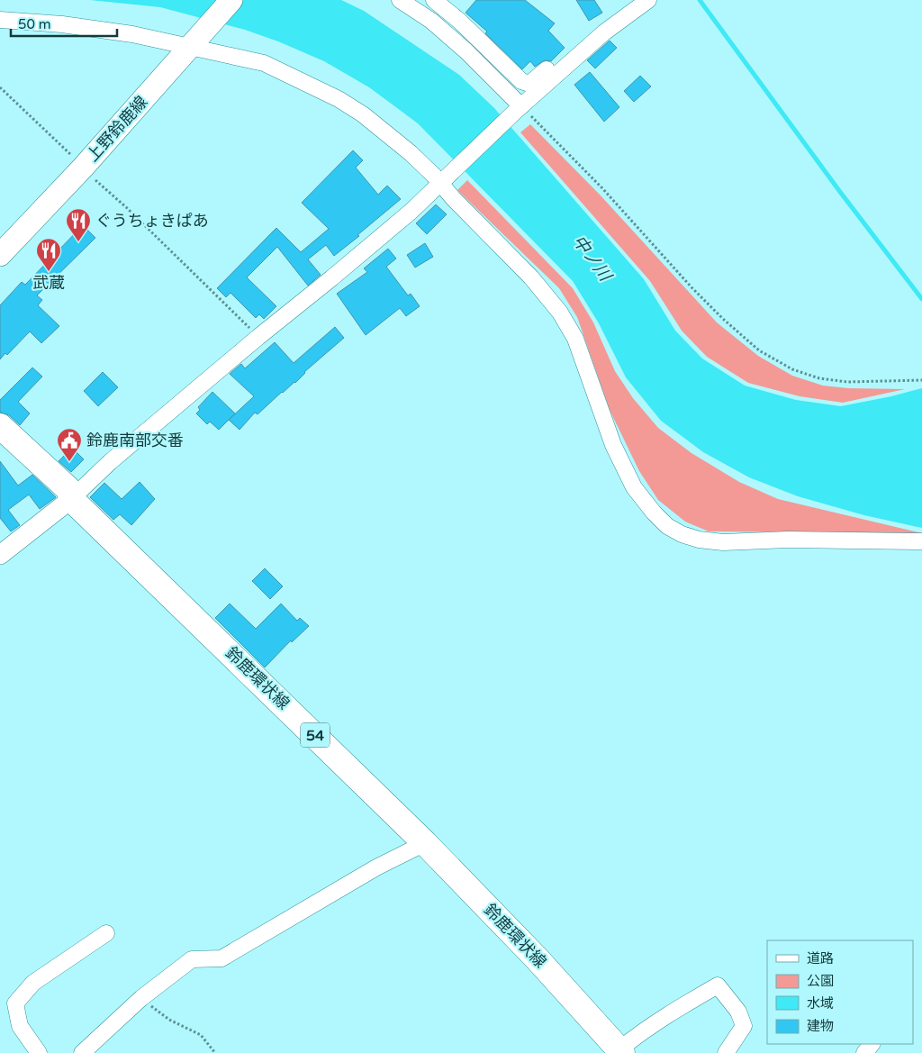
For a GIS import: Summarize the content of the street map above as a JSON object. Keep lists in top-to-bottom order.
{
  "streets": {
    "main road": ["上野鈴鹿線", "鈴鹿環状線", "54"]
  },
  "water": ["中ノ川"],
  "places": {
    "restaurant": ["ぐうちょきぱあ", "武蔵"],
    "public building": ["鈴鹿南部交番"]
  },
  "legend": [
    "道路",
    "公園",
    "水域",
    "建物"
  ],
  "scale_bar": "50 m"
}
